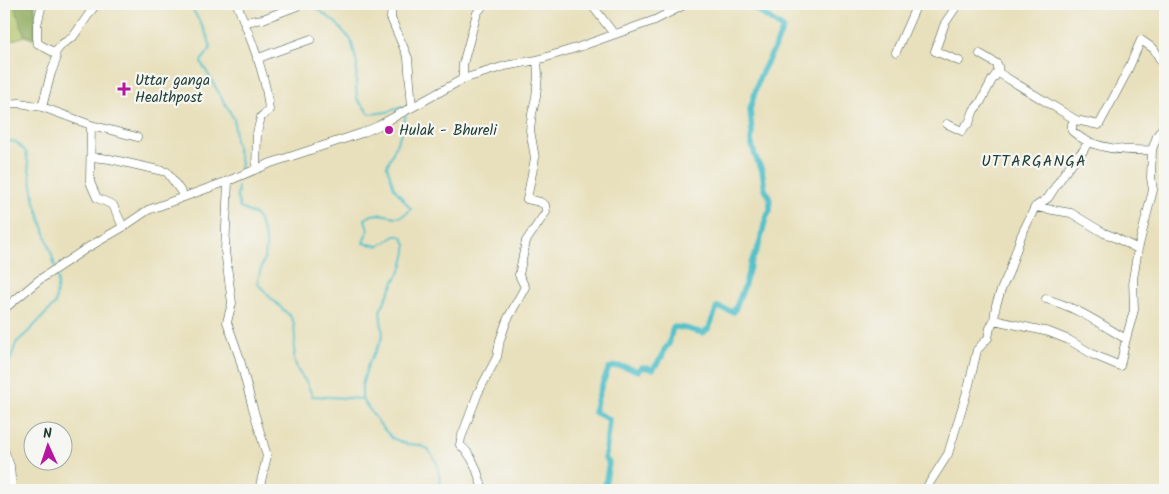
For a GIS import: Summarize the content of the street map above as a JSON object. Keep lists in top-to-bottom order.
{
  "districts": ["UTTARGANGA"],
  "places": {
    "health": ["Uttar ganga Healthpost"],
    "other": ["Hulak - Bhureli"]
  },
  "north": "top"
}
